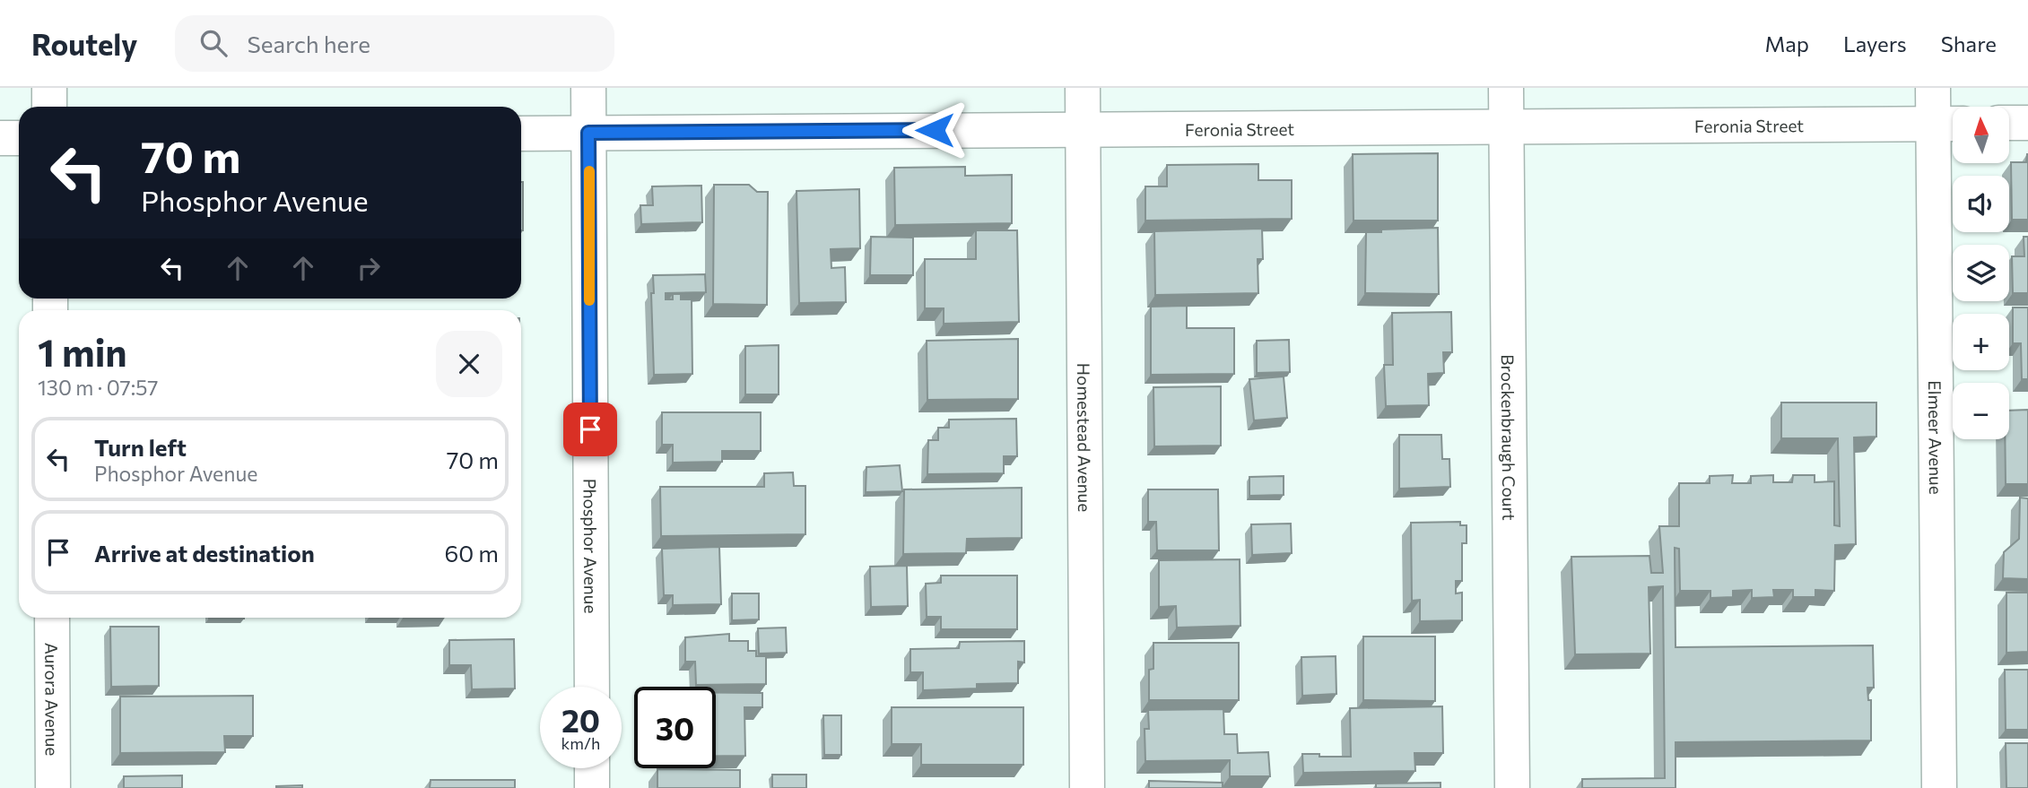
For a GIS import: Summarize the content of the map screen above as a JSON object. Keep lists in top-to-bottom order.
{
  "streets": {
    "street": [
      "Feronia Street",
      "Homestead Avenue",
      "Brockenbraugh Court",
      "Elmeer Avenue",
      "Phosphor Avenue",
      "Aurora Avenue"
    ]
  },
  "crossings": [
    ["Feronia Street", "Homestead Avenue"],
    ["Feronia Street", "Brockenbraugh Court"],
    ["Feronia Street", "Elmeer Avenue"],
    ["Feronia Street", "Phosphor Avenue"]
  ],
  "north": "top",
  "page": {
    "header": "Routely",
    "search": "Search here",
    "nav": ["Map", "Layers", "Share"],
    "map_buttons": ["+", "−"],
    "turn": ["70 m", "Phosphor Avenue"],
    "heading": ["1 min", "130 m · 07:57"],
    "list": [
      {
        "name": "Turn left",
        "note": "Phosphor Avenue",
        "value": "70 m"
      },
      {
        "name": "Arrive at destination",
        "value": "60 m"
      }
    ],
    "speed": "20 km/h",
    "limit": "30"
  }
}
